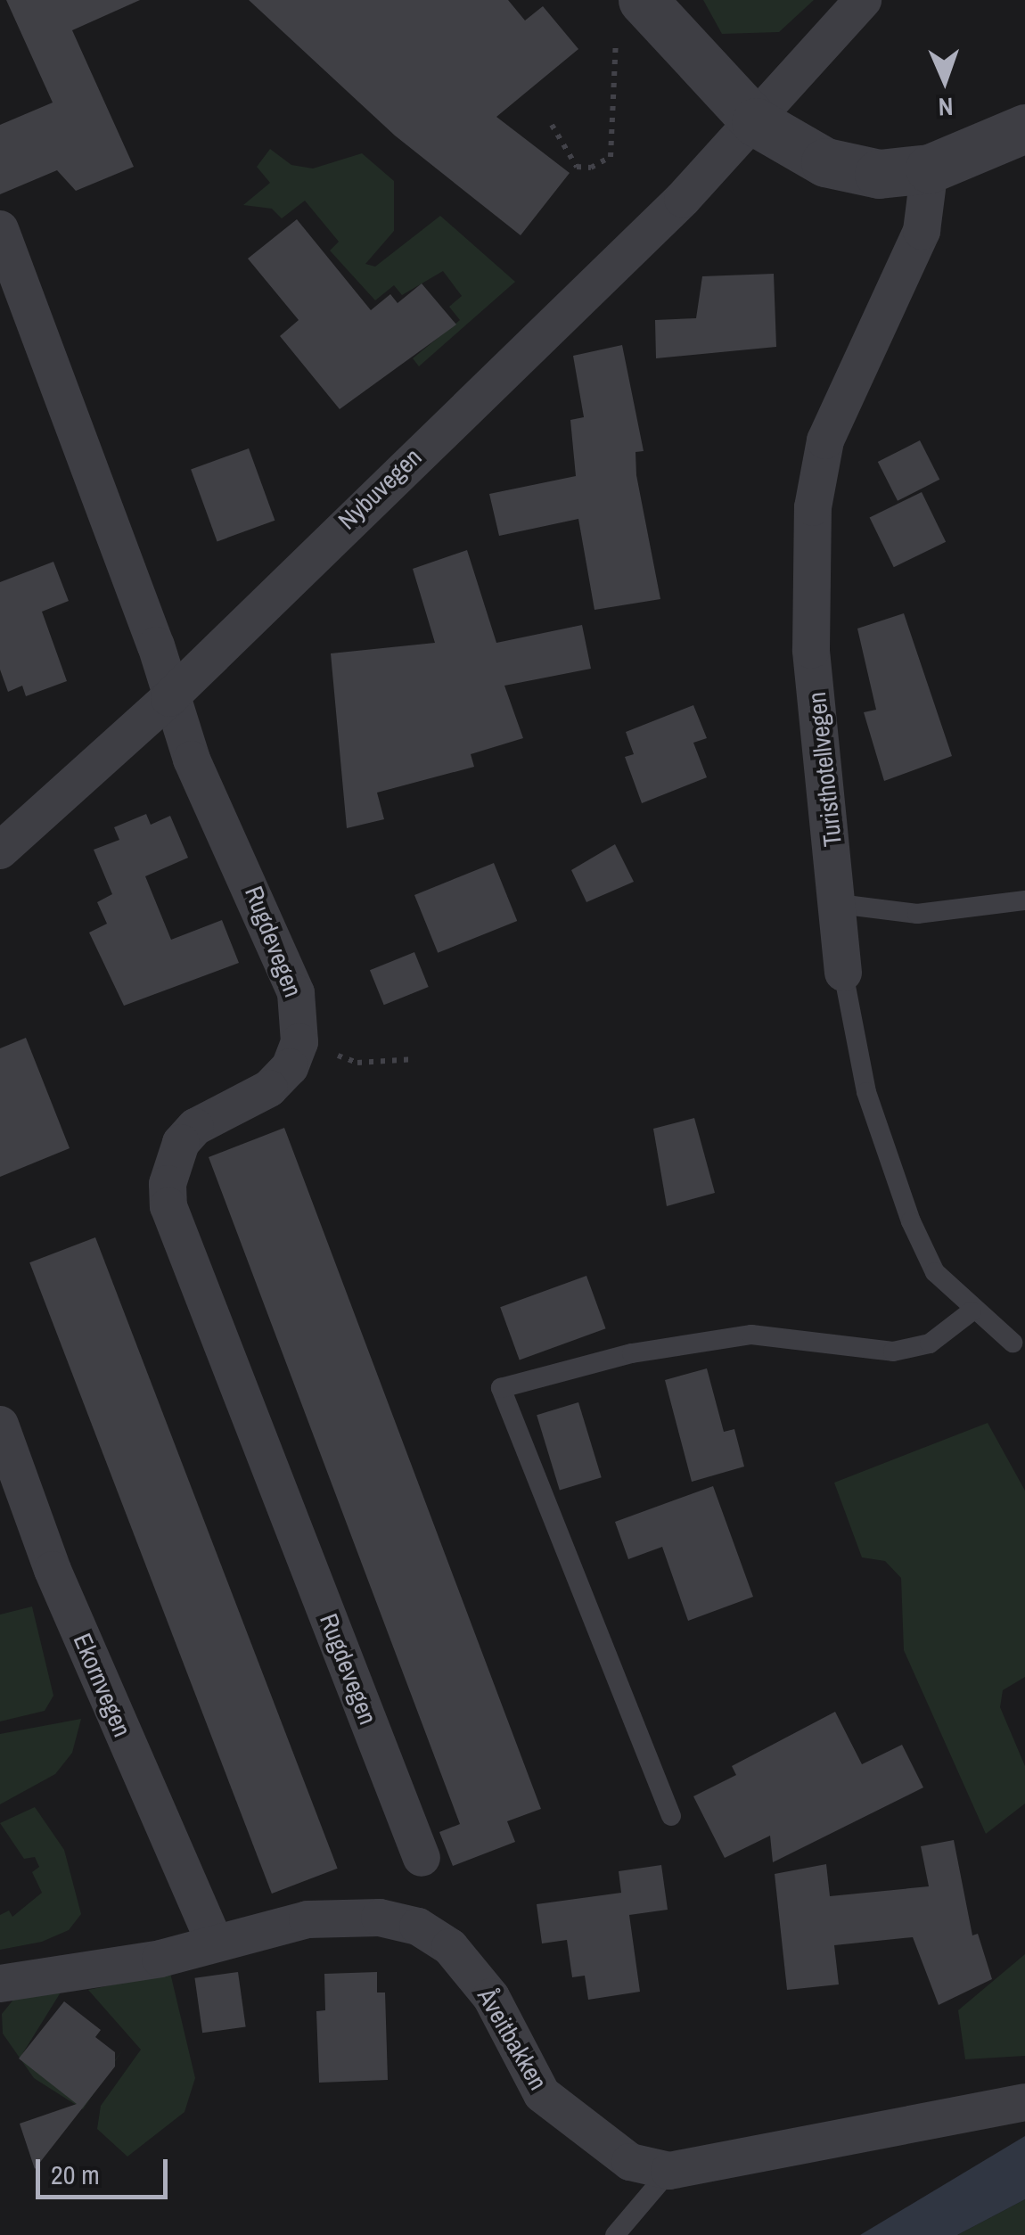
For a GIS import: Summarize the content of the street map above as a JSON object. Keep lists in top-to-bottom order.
{
  "streets": {
    "street": [
      "Nybuvegen",
      "Turisthotellvegen",
      "Rugdevegen",
      "Ekornvegen",
      "Åveitbakken"
    ]
  },
  "crossings": [
    ["Nybuvegen", "Rugdevegen"],
    ["Ekornvegen", "Åveitbakken"]
  ],
  "scale_bar": "20 m",
  "north": "bottom"
}
